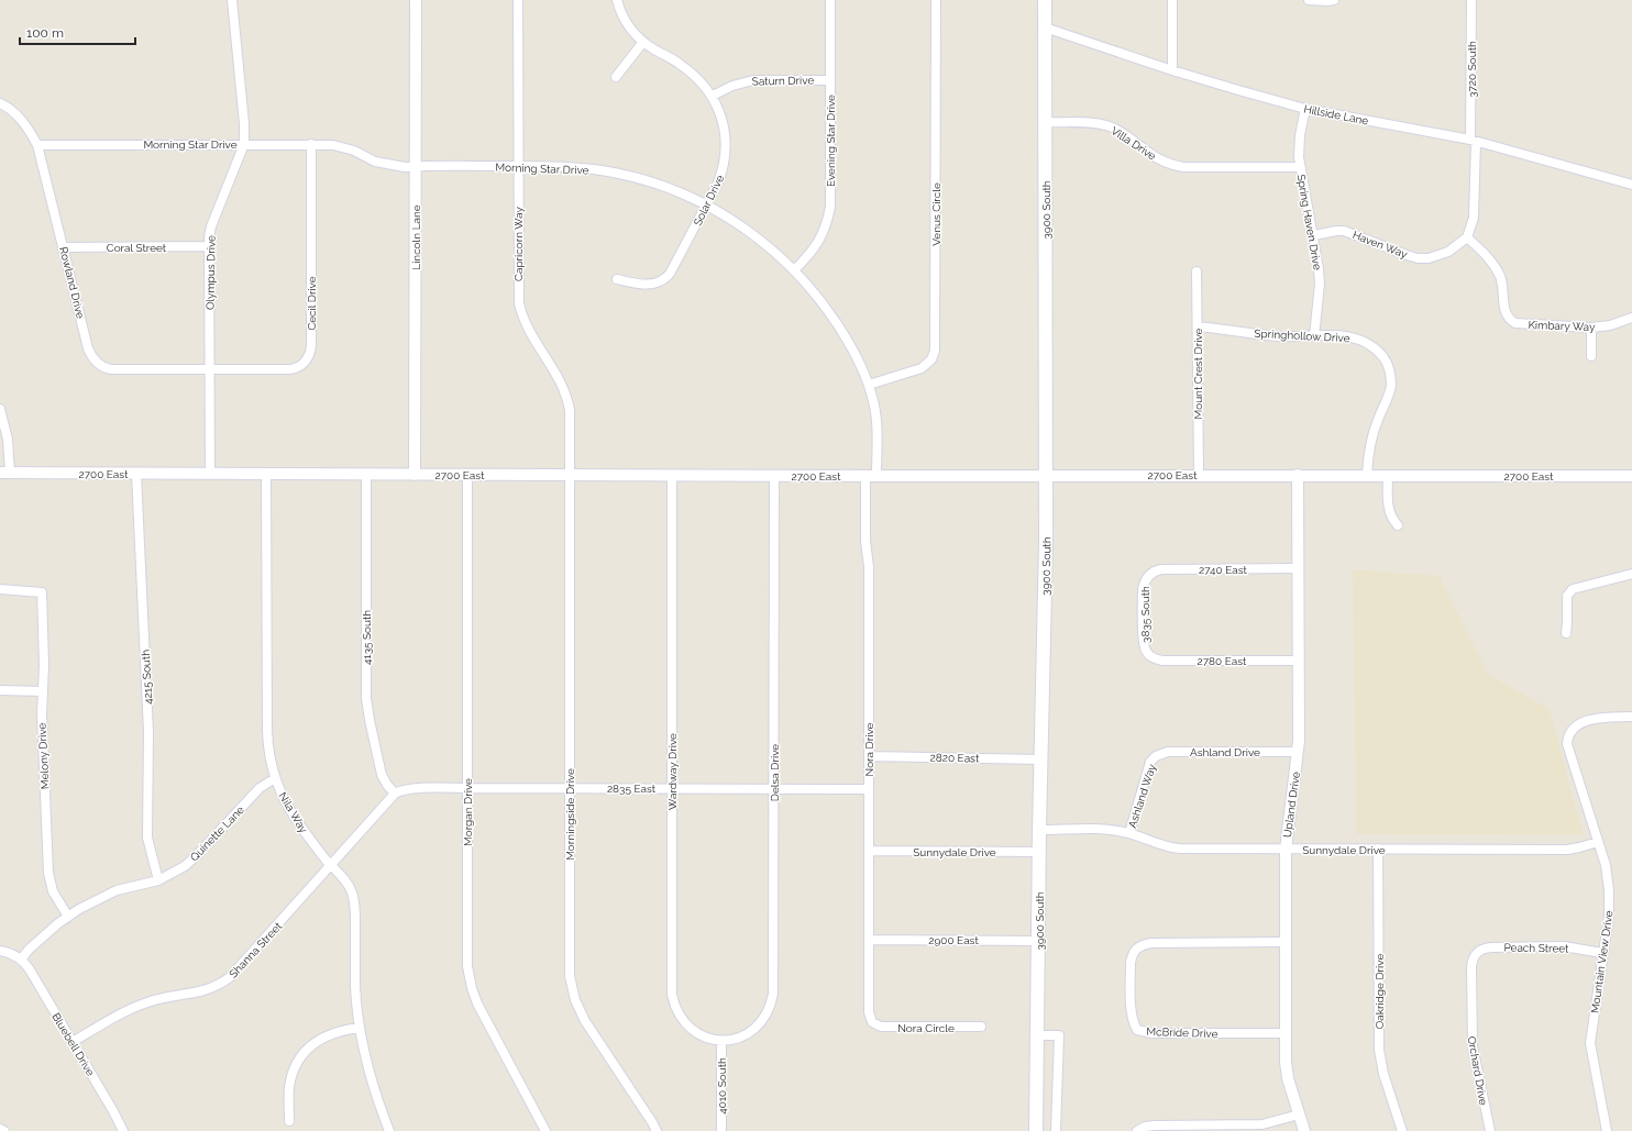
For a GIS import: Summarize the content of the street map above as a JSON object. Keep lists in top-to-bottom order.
{
  "streets": {
    "main road": ["3900 South"],
    "street": [
      "3720 South",
      "Saturn Drive",
      "Hillside Lane",
      "Evening Star Drive",
      "Villa Drive",
      "Morning Star Drive",
      "Solar Drive",
      "Venus Circle",
      "Spring Haven Drive",
      "Lincoln Lane",
      "Capricorn Way",
      "Haven Way",
      "Coral Street",
      "Olympus Drive",
      "Rowland Drive",
      "Cecil Drive",
      "Kimbary Way",
      "Springhollow Drive",
      "Mount Crest Drive",
      "2700 East",
      "2740 East",
      "3835 South",
      "4135 South",
      "2780 East",
      "4215 South",
      "Nora Drive",
      "Ashland Drive",
      "Melony Drive",
      "2820 East",
      "Wardway Drive",
      "Delsa Drive",
      "2835 East",
      "Ashland Way",
      "Upland Drive",
      "Nila Way",
      "Morgan Drive",
      "Morningside Drive",
      "Quinette Lane",
      "Sunnydale Drive",
      "2900 East",
      "Peach Street",
      "Shanna Street",
      "Mountain View Drive",
      "Oakridge Drive",
      "Nora Circle",
      "McBride Drive",
      "Bluebell Drive",
      "Orchard Drive",
      "4010 South"
    ]
  },
  "crossings": [
    ["3720 South", "Hillside Lane"],
    ["3720 South", "Haven Way"],
    ["3720 South", "Kimbary Way"],
    ["Saturn Drive", "Evening Star Drive"],
    ["Saturn Drive", "Solar Drive"],
    ["Hillside Lane", "3900 South"],
    ["Hillside Lane", "Spring Haven Drive"],
    ["Evening Star Drive", "Morning Star Drive"],
    ["Villa Drive", "3900 South"],
    ["Villa Drive", "Spring Haven Drive"],
    ["Morning Star Drive", "Solar Drive"],
    ["Morning Star Drive", "Venus Circle"],
    ["Morning Star Drive", "Lincoln Lane"],
    ["Morning Star Drive", "Capricorn Way"],
    ["Morning Star Drive", "Olympus Drive"],
    ["Morning Star Drive", "Rowland Drive"],
    ["Morning Star Drive", "Cecil Drive"],
    ["Morning Star Drive", "2700 East"],
    ["Morning Star Drive", "Nora Drive"],
    ["3900 South", "2700 East"],
    ["3900 South", "2820 East"],
    ["3900 South", "Sunnydale Drive"],
    ["3900 South", "2900 East"],
    ["Spring Haven Drive", "Haven Way"],
    ["Spring Haven Drive", "Springhollow Drive"],
    ["Lincoln Lane", "2700 East"],
    ["Capricorn Way", "2700 East"],
    ["Capricorn Way", "Morningside Drive"],
    ["Haven Way", "Kimbary Way"],
    ["Coral Street", "Olympus Drive"],
    ["Coral Street", "Rowland Drive"],
    ["Olympus Drive", "Rowland Drive"],
    ["Olympus Drive", "Cecil Drive"],
    ["Olympus Drive", "2700 East"],
    ["Rowland Drive", "Cecil Drive"],
    ["Springhollow Drive", "Mount Crest Drive"],
    ["Springhollow Drive", "2700 East"],
    ["Mount Crest Drive", "2700 East"],
    ["2700 East", "4135 South"],
    ["2700 East", "4215 South"],
    ["2700 East", "Nora Drive"],
    ["2700 East", "Wardway Drive"],
    ["2700 East", "Delsa Drive"],
    ["2700 East", "Upland Drive"],
    ["2700 East", "Nila Way"],
    ["2700 East", "Morgan Drive"],
    ["2700 East", "Morningside Drive"],
    ["2740 East", "3835 South"],
    ["2740 East", "Upland Drive"],
    ["3835 South", "2780 East"],
    ["4135 South", "2835 East"],
    ["4135 South", "Shanna Street"],
    ["2780 East", "Upland Drive"],
    ["4215 South", "Quinette Lane"],
    ["Nora Drive", "2820 East"],
    ["Nora Drive", "2835 East"],
    ["Nora Drive", "Sunnydale Drive"],
    ["Nora Drive", "2900 East"],
    ["Nora Drive", "Nora Circle"],
    ["Ashland Drive", "Ashland Way"],
    ["Ashland Drive", "Upland Drive"],
    ["Melony Drive", "Quinette Lane"],
    ["Wardway Drive", "Delsa Drive"],
    ["Wardway Drive", "2835 East"],
    ["Wardway Drive", "4010 South"],
    ["Delsa Drive", "2835 East"],
    ["Delsa Drive", "4010 South"],
    ["2835 East", "Morgan Drive"],
    ["2835 East", "Morningside Drive"],
    ["2835 East", "Shanna Street"],
    ["Ashland Way", "Sunnydale Drive"],
    ["Upland Drive", "Sunnydale Drive"],
    ["Upland Drive", "McBride Drive"],
    ["Nila Way", "Quinette Lane"],
    ["Nila Way", "Shanna Street"],
    ["Quinette Lane", "Bluebell Drive"],
    ["Sunnydale Drive", "Mountain View Drive"],
    ["Sunnydale Drive", "Oakridge Drive"],
    ["Peach Street", "Mountain View Drive"],
    ["Peach Street", "Orchard Drive"],
    ["Shanna Street", "Bluebell Drive"]
  ],
  "scale_bar": "100 m"
}
